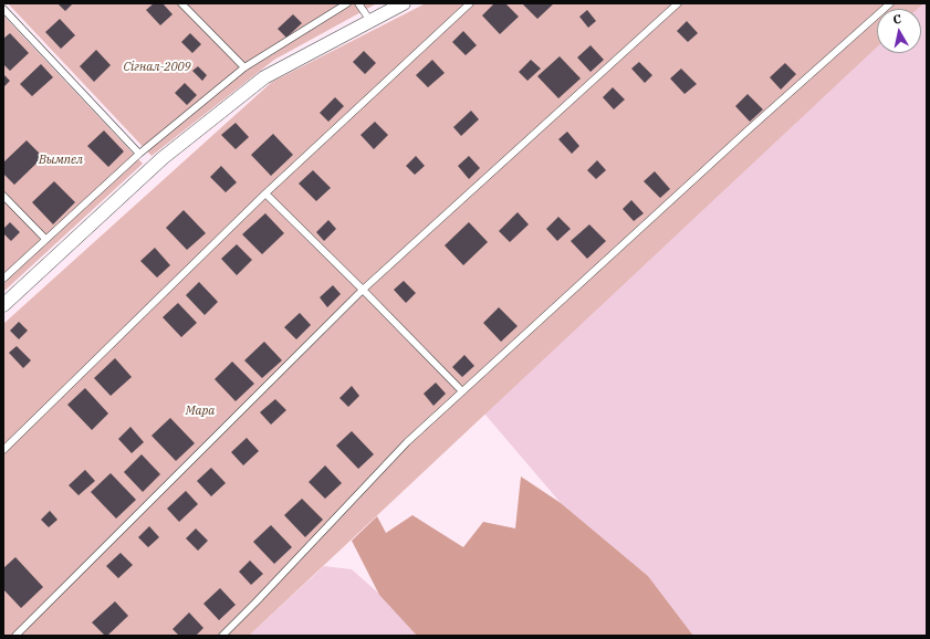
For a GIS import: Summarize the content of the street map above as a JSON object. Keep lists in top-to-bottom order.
{
  "parks": ["Сігнал-2009", "Вымпел", "Мара"],
  "north": "top"
}
